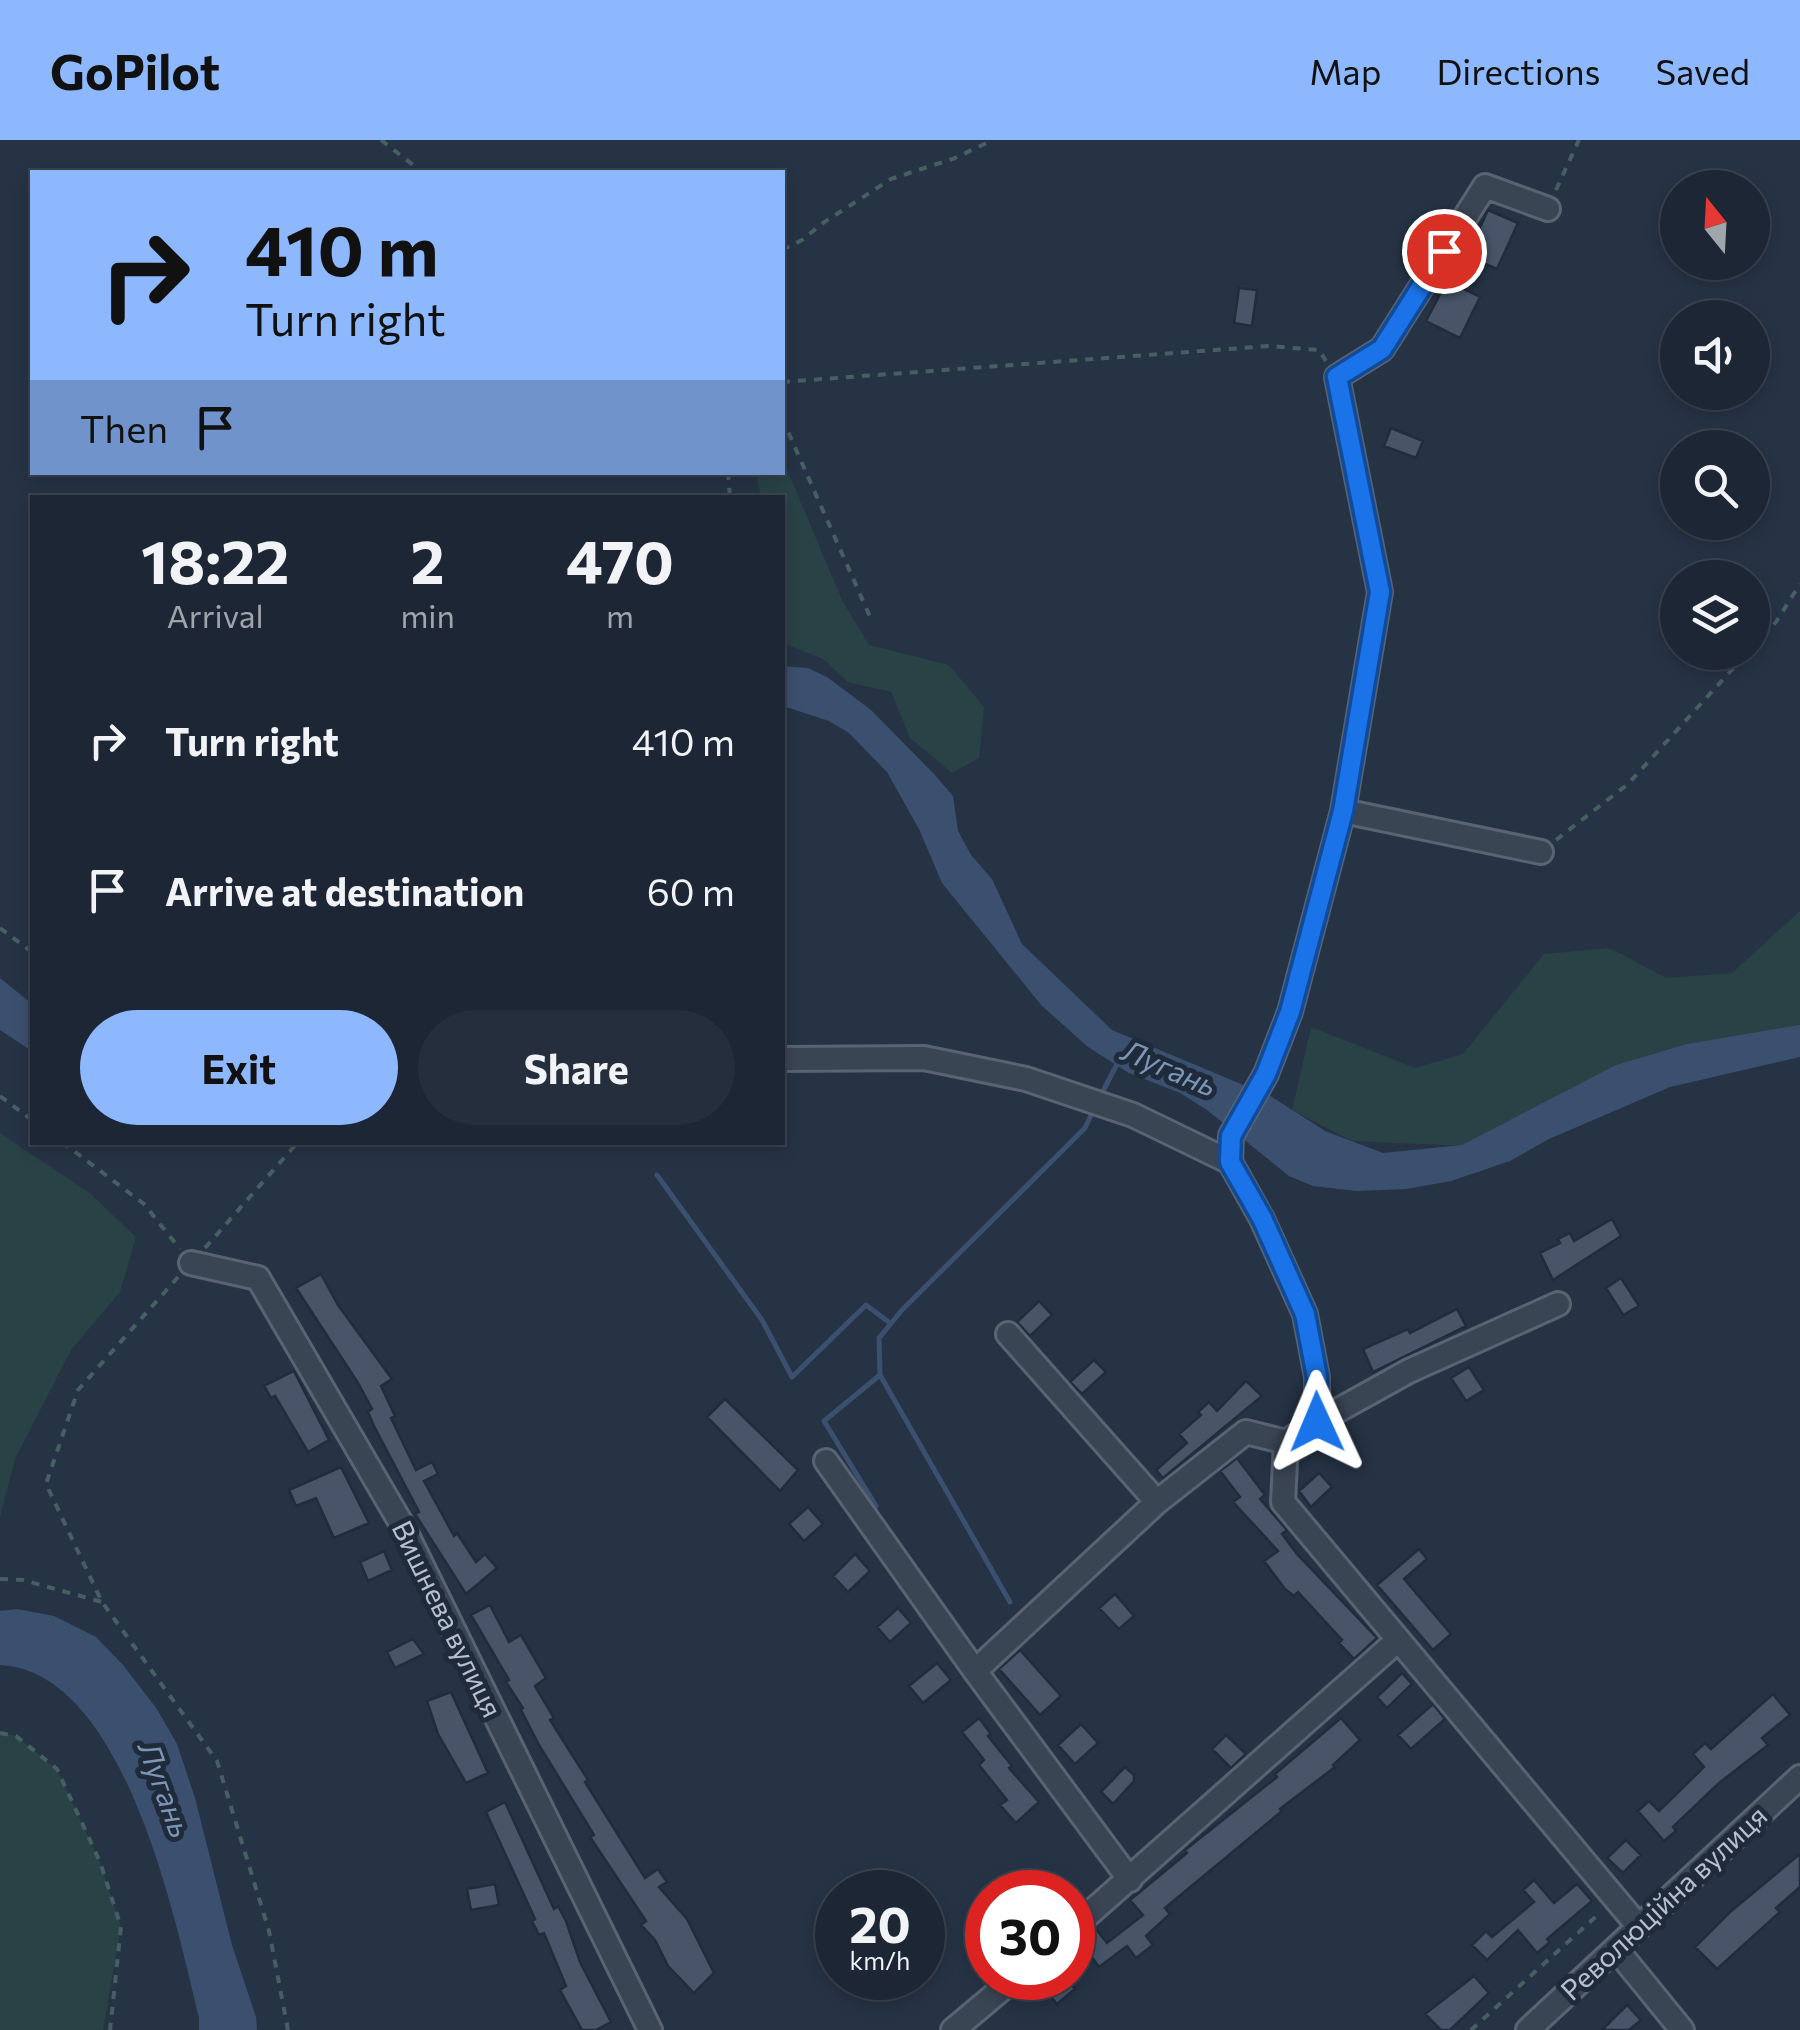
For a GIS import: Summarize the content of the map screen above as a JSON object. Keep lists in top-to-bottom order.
{
  "streets": {
    "street": ["Вишнева вулиця", "Революційна вулиця"]
  },
  "water": ["Лугань"],
  "north": "top",
  "page": {
    "header": "GoPilot",
    "nav": ["Map", "Directions", "Saved"],
    "turn": ["410 m", "Turn right"],
    "then": "Then",
    "eta": [
      "18:22",
      "Arrival",
      "2",
      "min",
      "470",
      "m"
    ],
    "list": [
      {
        "name": "Turn right",
        "value": "410 m"
      },
      {
        "name": "Arrive at destination",
        "value": "60 m"
      }
    ],
    "buttons": ["Exit", "Share"],
    "speed": "20 km/h",
    "limit": "30"
  }
}
